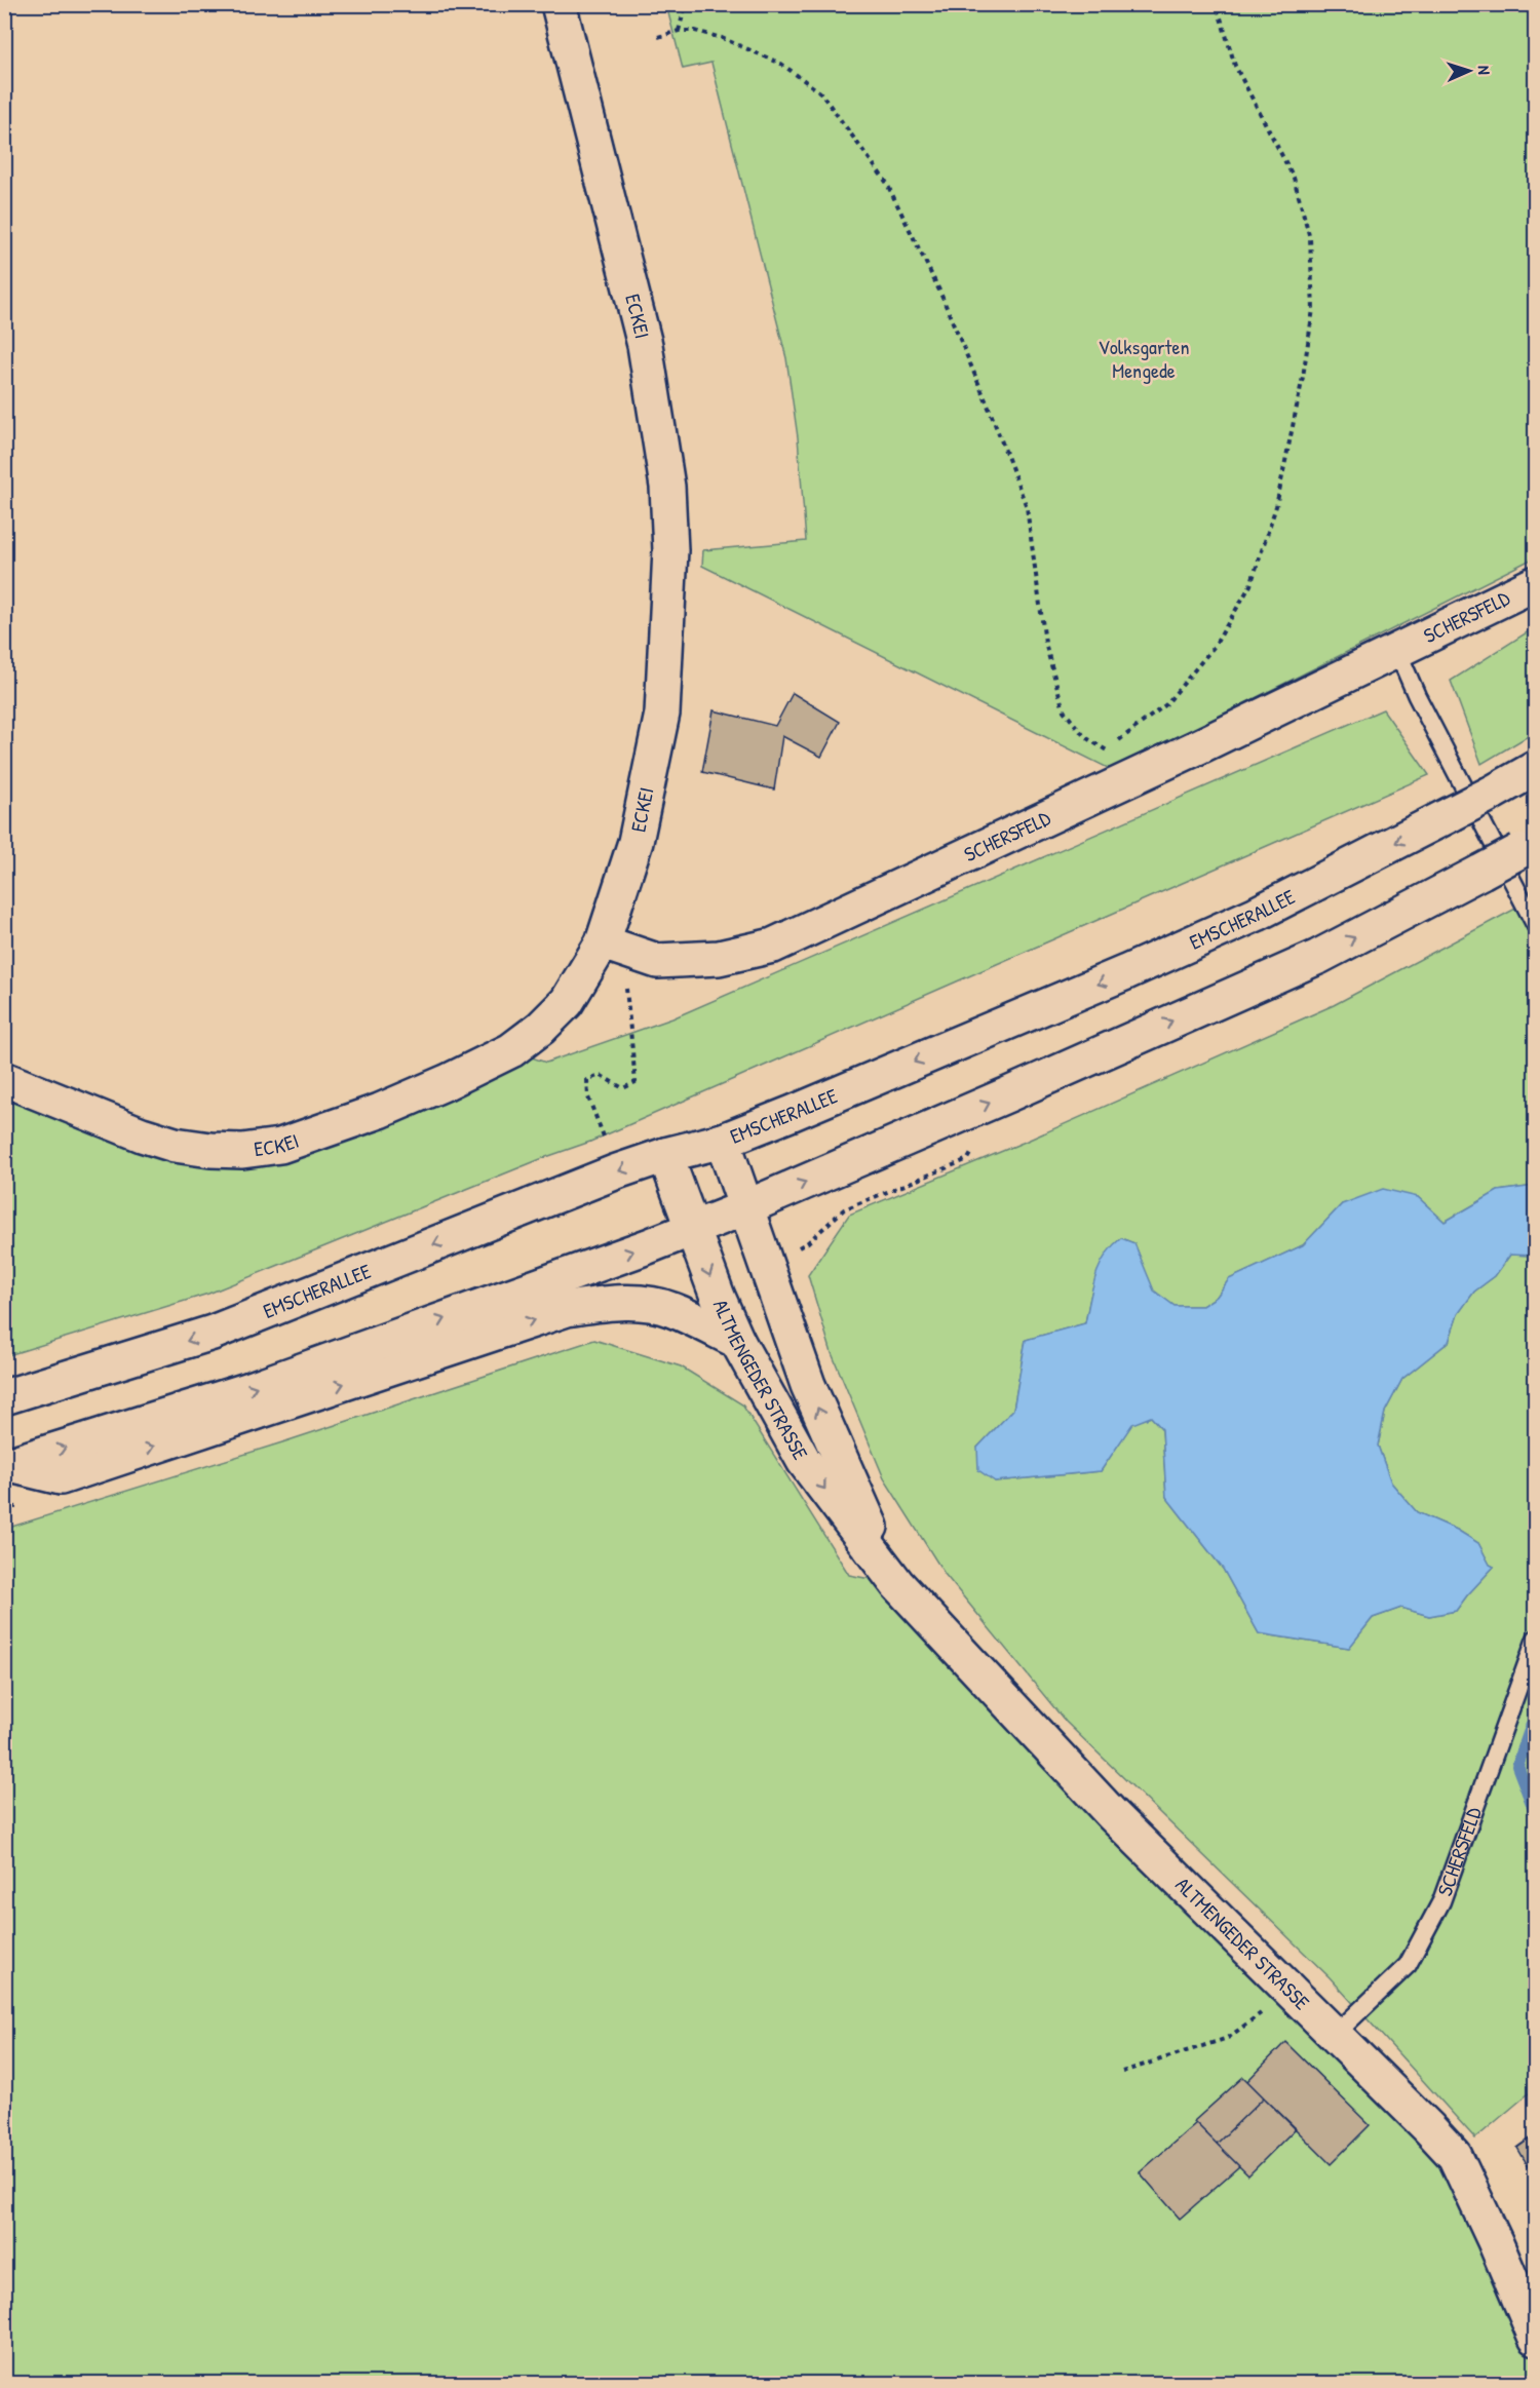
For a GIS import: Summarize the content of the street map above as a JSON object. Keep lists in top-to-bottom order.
{
  "streets": {
    "street": [
      "ECKEI",
      "SCHERSFELD",
      "EMSCHERALLEE",
      "ALTMENGEDER STRASSE"
    ]
  },
  "crossings": [
    ["ECKEI", "SCHERSFELD"],
    ["SCHERSFELD", "ALTMENGEDER STRASSE"],
    ["EMSCHERALLEE", "ALTMENGEDER STRASSE"]
  ],
  "parks": ["Volksgarten Mengede"],
  "north": "right"
}
